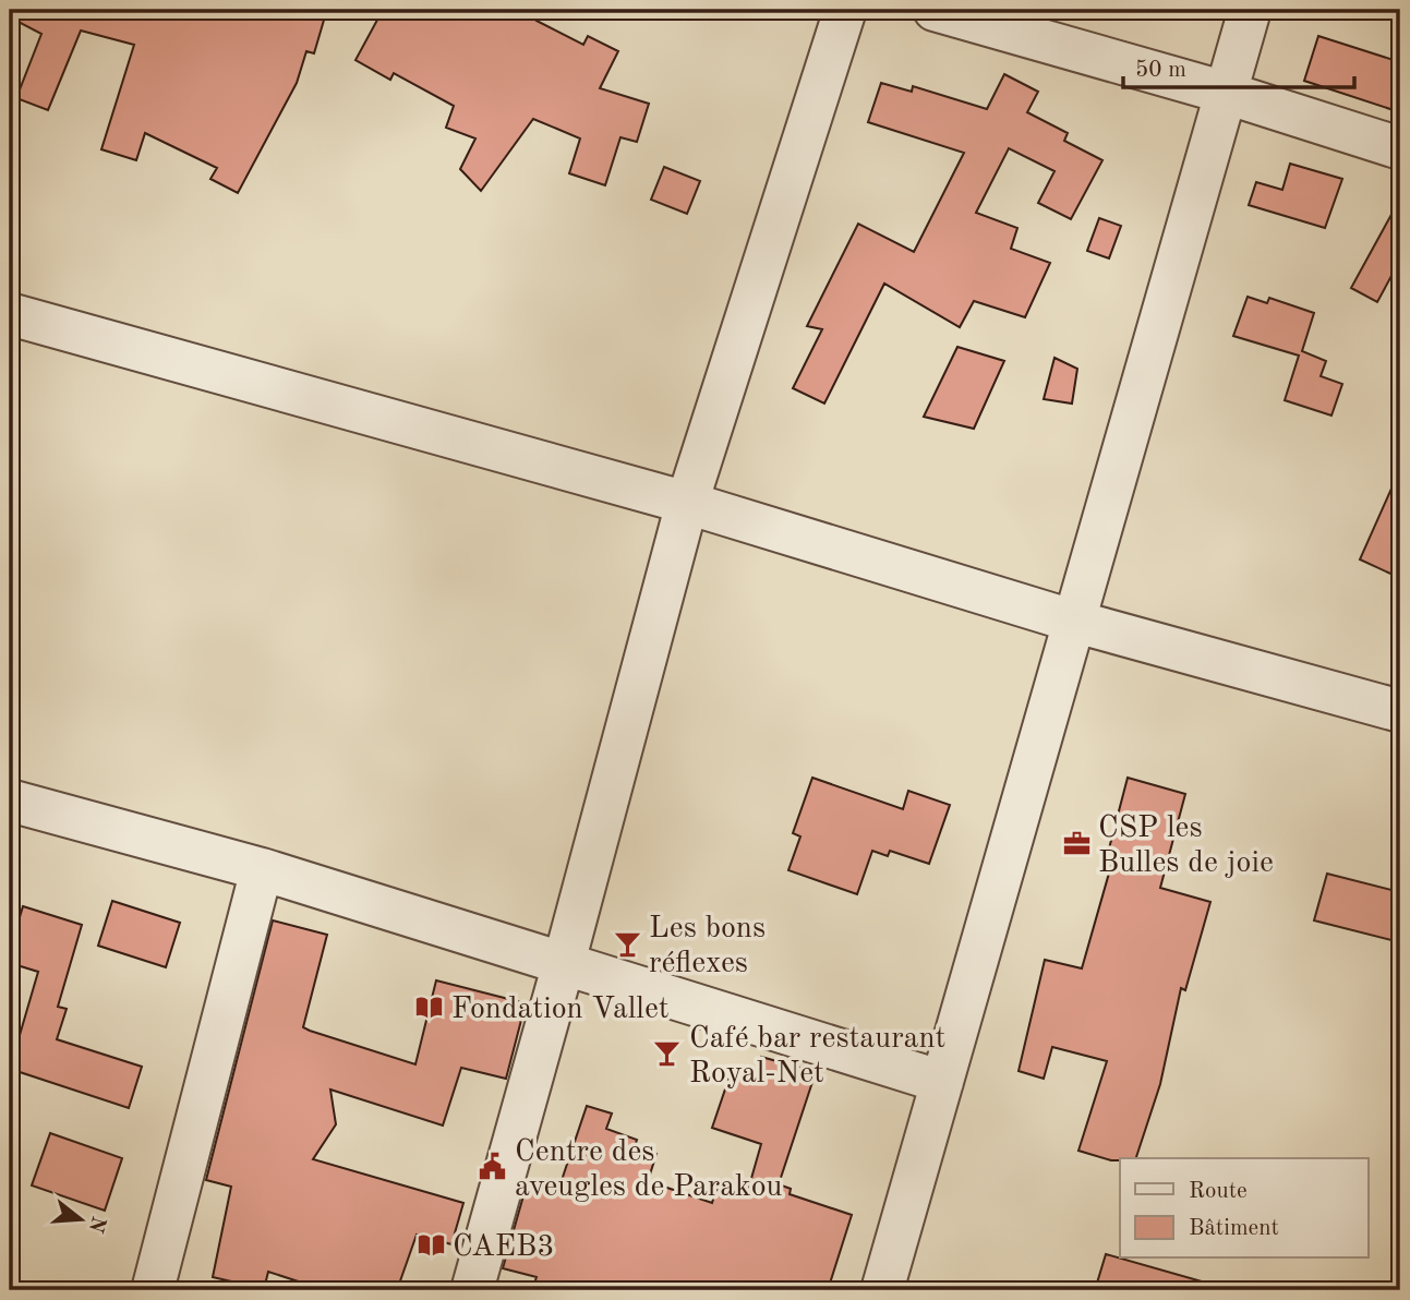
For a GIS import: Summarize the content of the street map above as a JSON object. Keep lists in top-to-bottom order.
{
  "places": {
    "office": ["CSP les Bulles de joie"],
    "bar": ["Les bons réflexes", "Café bar restaurant Royal-Net"],
    "library": ["Fondation Vallet", "CAEB3"],
    "public building": ["Centre des aveugles de Parakou"]
  },
  "legend": ["Route", "Bâtiment"],
  "scale_bar": "50 m",
  "north": "right"
}
